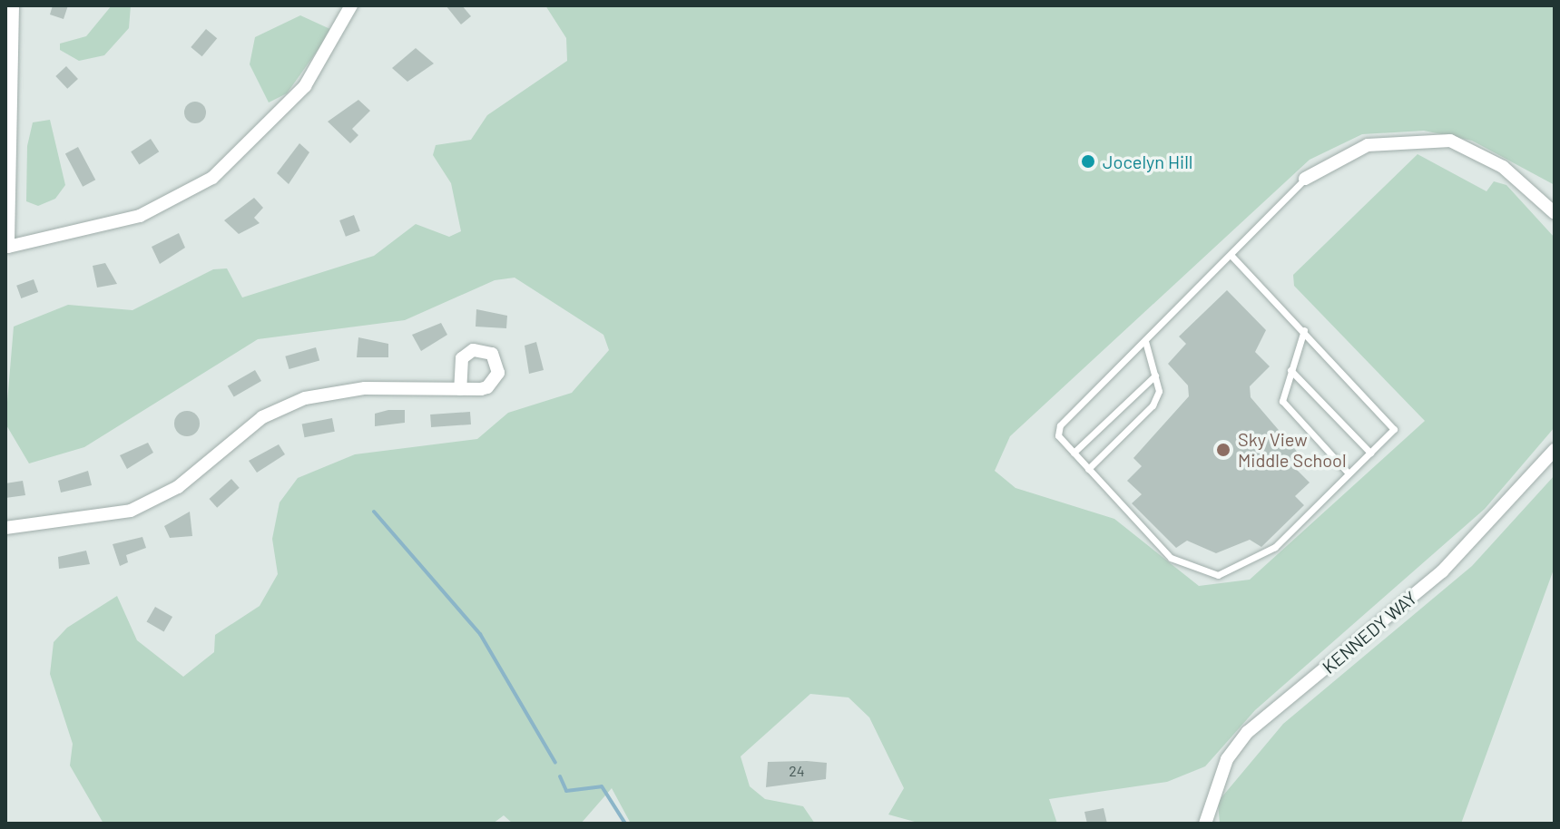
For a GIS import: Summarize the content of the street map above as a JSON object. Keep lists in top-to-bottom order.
{
  "streets": {
    "street": ["KENNEDY WAY"]
  },
  "places": ["Jocelyn Hill", "Sky View Middle School"],
  "house_numbers": ["24"]
}
